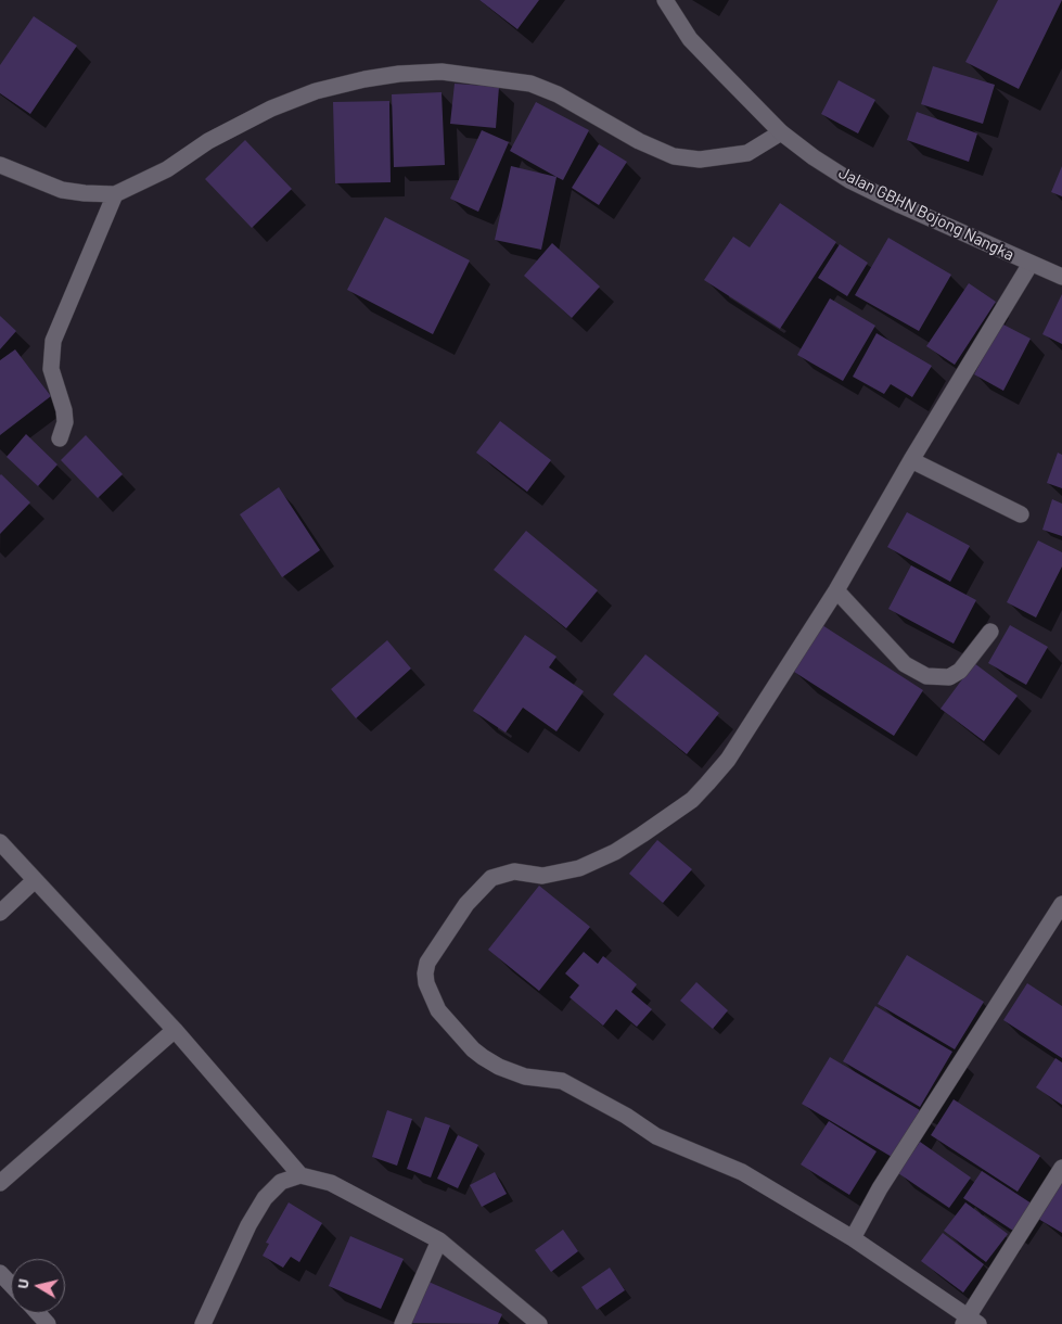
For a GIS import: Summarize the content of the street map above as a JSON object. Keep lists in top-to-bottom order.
{
  "streets": {
    "street": ["Jalan GBHN Bojong Nangka"]
  },
  "north": "left"
}
